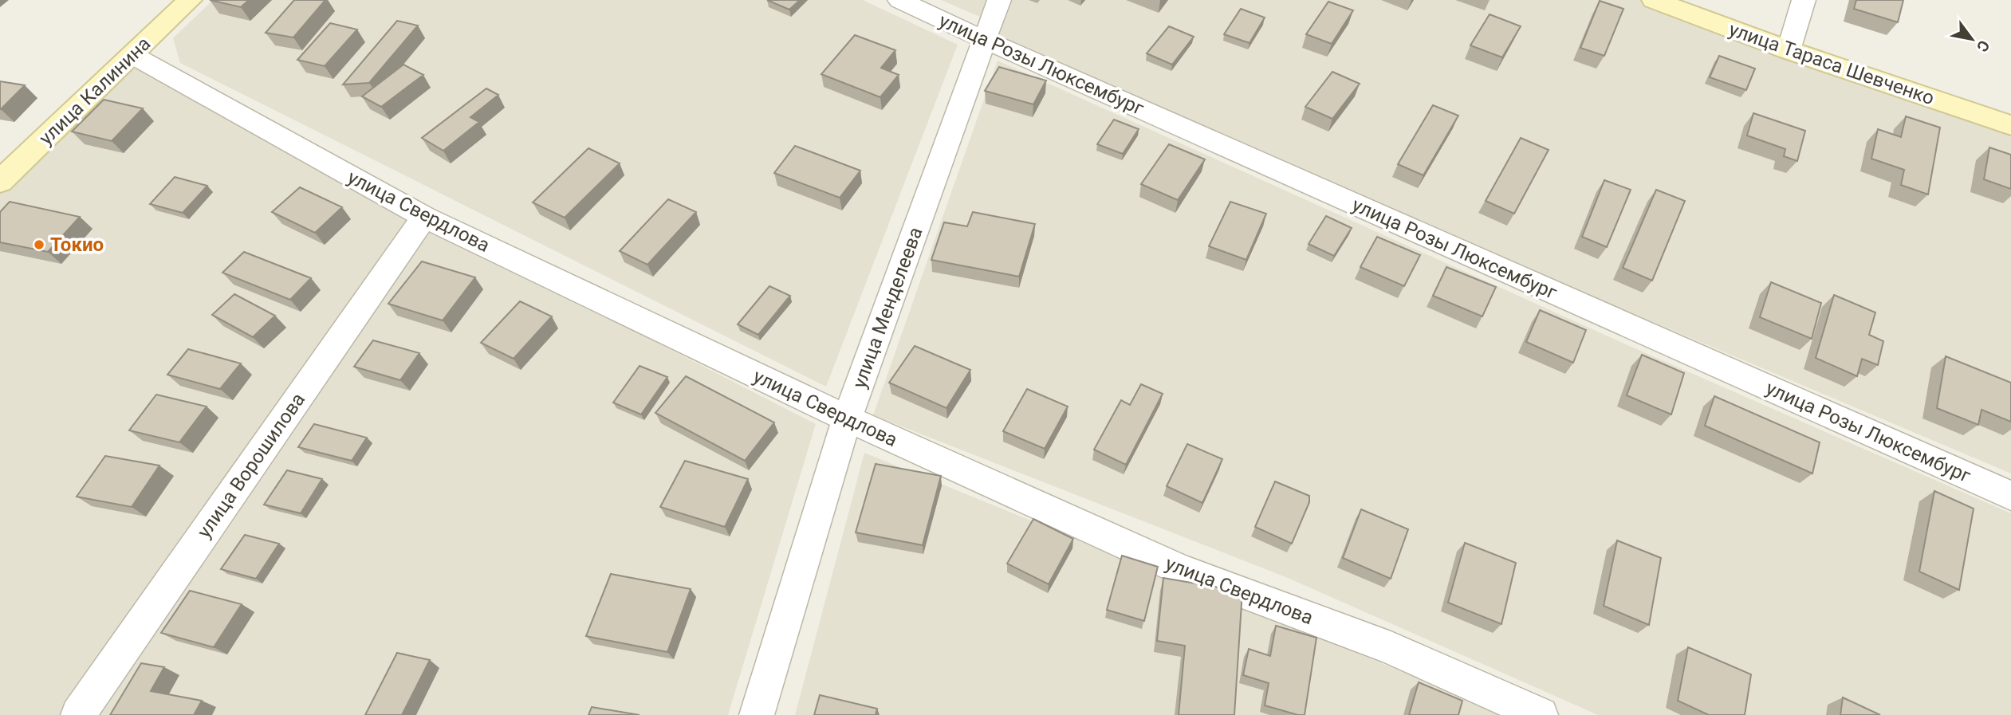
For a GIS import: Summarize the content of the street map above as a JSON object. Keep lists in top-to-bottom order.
{
  "streets": {
    "street": [
      "улица Тараса Шевченко",
      "улица Розы Люксембург",
      "улица Калинина",
      "улица Свердлова",
      "улица Менделеева",
      "улица Ворошилова"
    ]
  },
  "crossings": [
    ["улица Розы Люксембург", "улица Менделеева"],
    ["улица Калинина", "улица Свердлова"],
    ["улица Свердлова", "улица Менделеева"],
    ["улица Свердлова", "улица Ворошилова"]
  ],
  "places": ["Токио"],
  "north": "bottom right"
}
